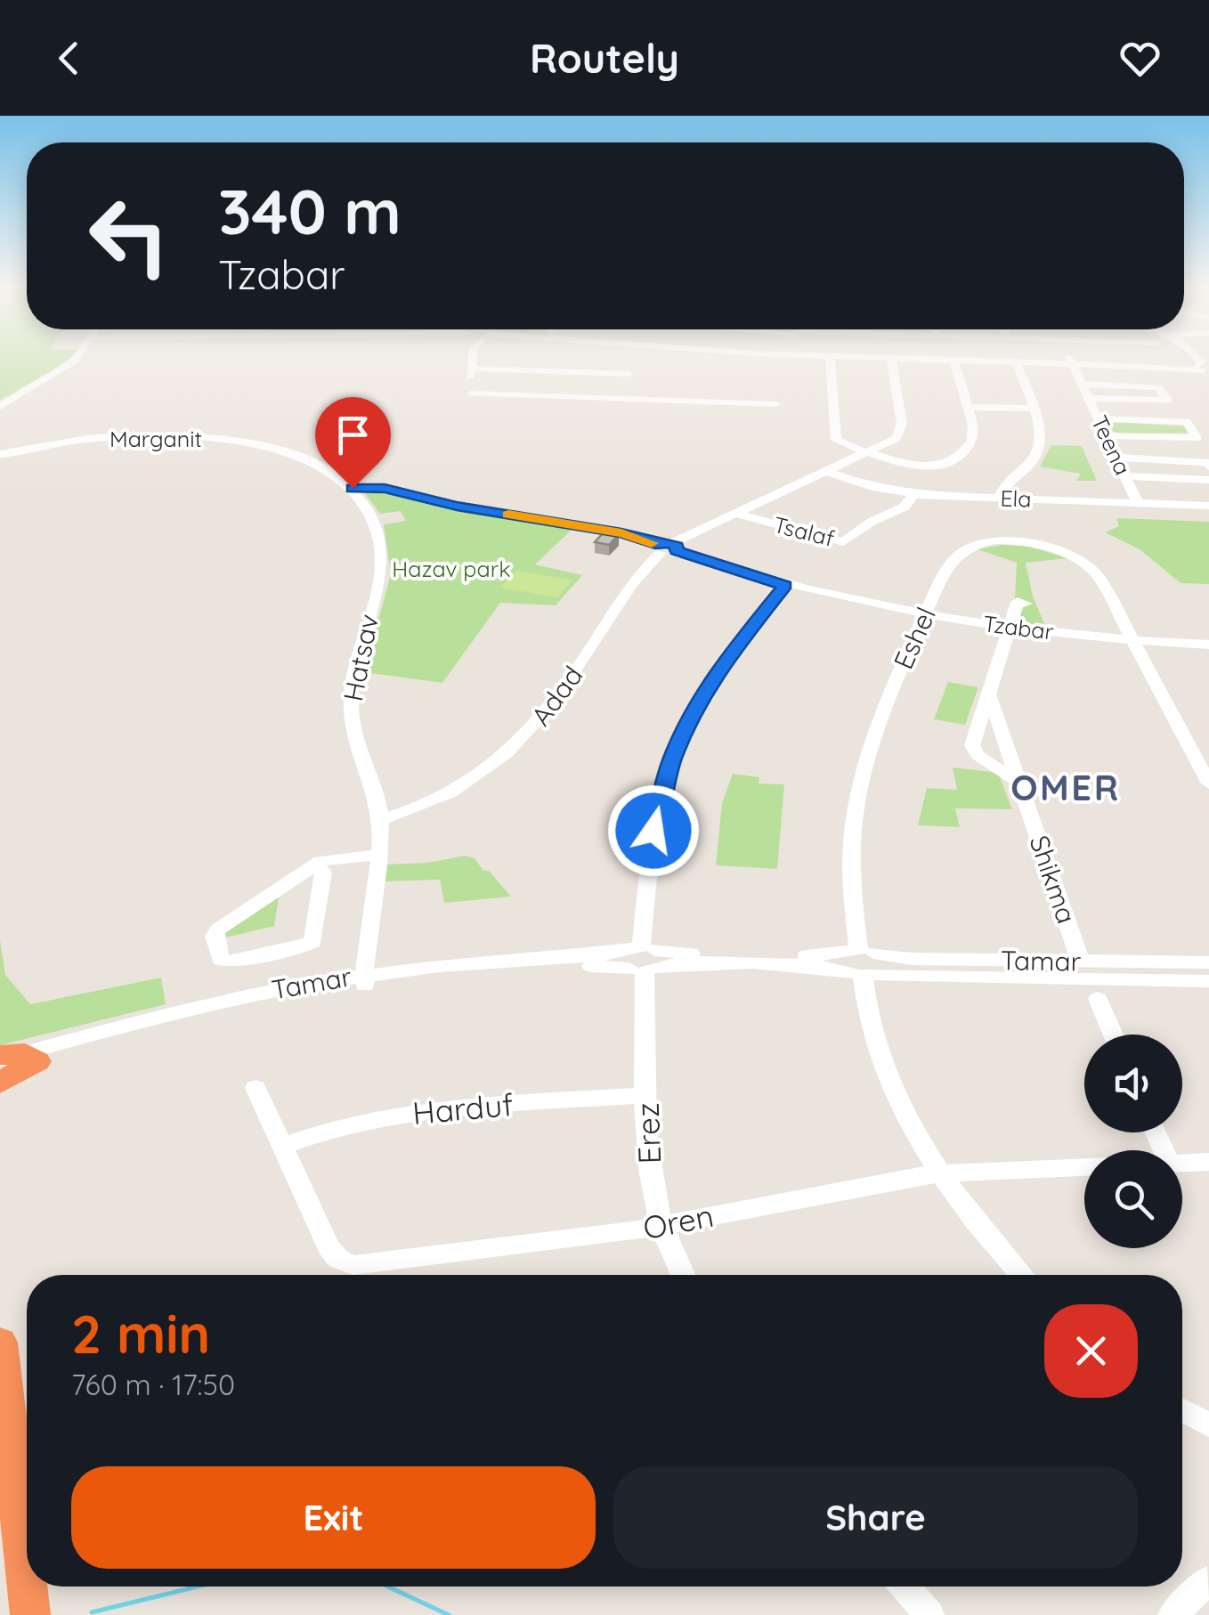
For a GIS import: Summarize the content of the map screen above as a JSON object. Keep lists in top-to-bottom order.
{
  "streets": {
    "street": [
      "Marganit",
      "Teena",
      "Ela",
      "Tsalaf",
      "Tzabar",
      "Eshel",
      "Hatsav",
      "Adad",
      "Shikma",
      "Tamar",
      "Harduf",
      "Erez",
      "Oren"
    ]
  },
  "crossings": [
    ["Marganit", "Hatsav"],
    ["Teena", "Ela"],
    ["Ela", "Tsalaf"],
    ["Ela", "Adad"],
    ["Tsalaf", "Adad"],
    ["Tzabar", "Eshel"],
    ["Tzabar", "Adad"],
    ["Tzabar", "Erez"],
    ["Eshel", "Tamar"],
    ["Eshel", "Oren"],
    ["Hatsav", "Adad"],
    ["Hatsav", "Tamar"],
    ["Shikma", "Tamar"],
    ["Tamar", "Erez"],
    ["Harduf", "Erez"],
    ["Harduf", "Oren"],
    ["Erez", "Oren"]
  ],
  "districts": ["OMER"],
  "parks": ["Hazav park"],
  "page": {
    "header": "Routely",
    "turn": ["340 m", "Tzabar"],
    "heading": ["2 min", "760 m · 17:50"],
    "buttons": ["Exit", "Share"]
  }
}
